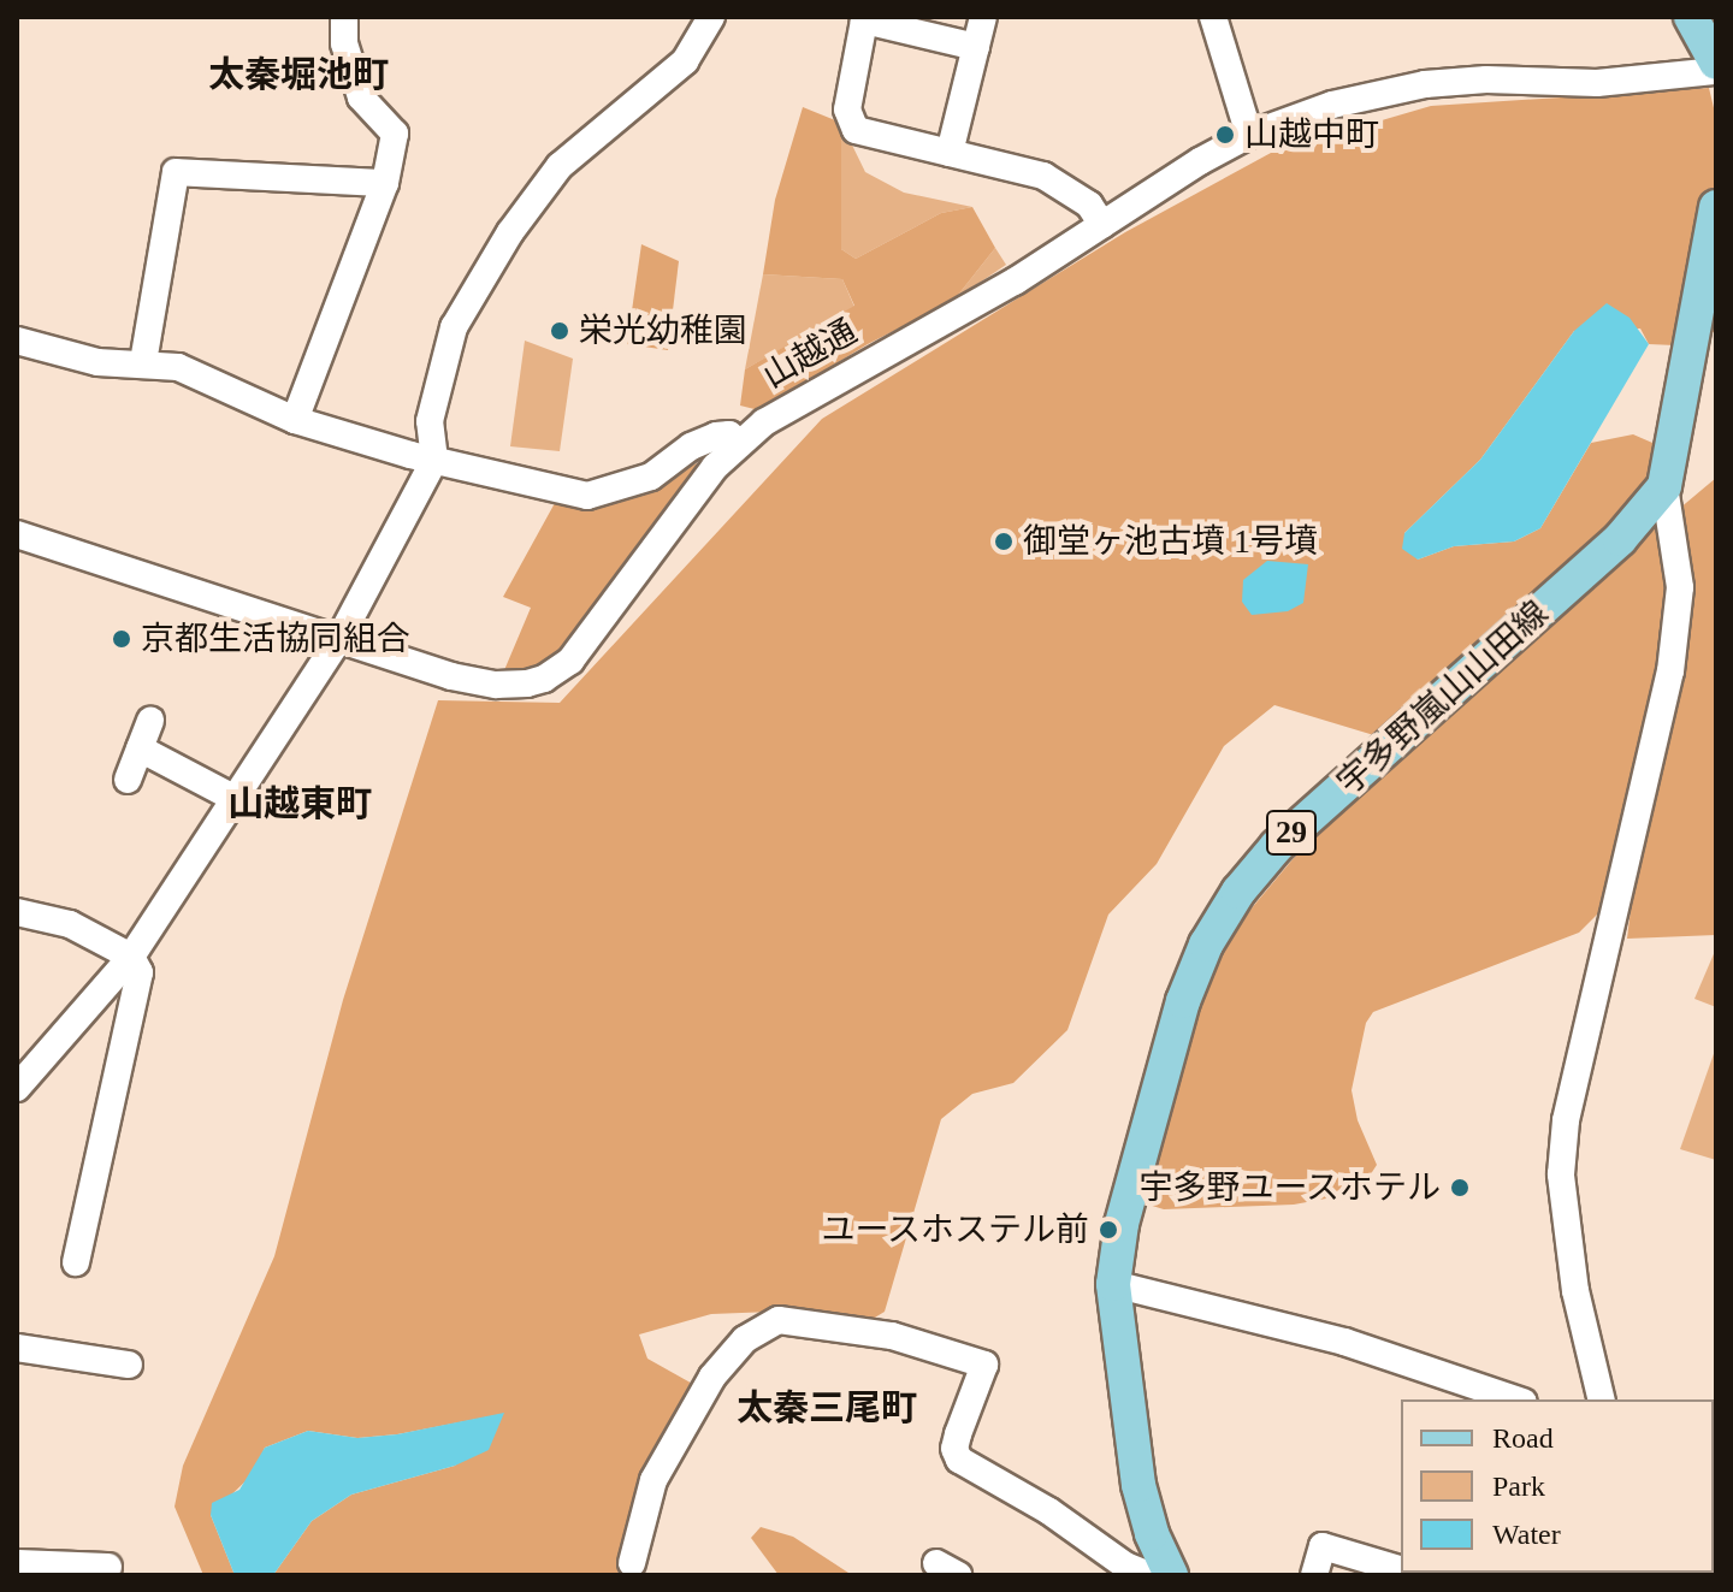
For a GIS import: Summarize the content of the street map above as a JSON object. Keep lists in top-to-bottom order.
{
  "streets": {
    "main road": ["宇多野嵐山山田線", "29"],
    "street": ["山越通"]
  },
  "districts": ["太秦堀池町", "山越東町", "太秦三尾町"],
  "places": [
    "山越中町",
    "栄光幼稚園",
    "御堂ヶ池古墳 1号墳",
    "京都生活協同組合",
    "宇多野ユースホテル",
    "ユースホステル前"
  ],
  "legend": ["Road", "Park", "Water"]
}
